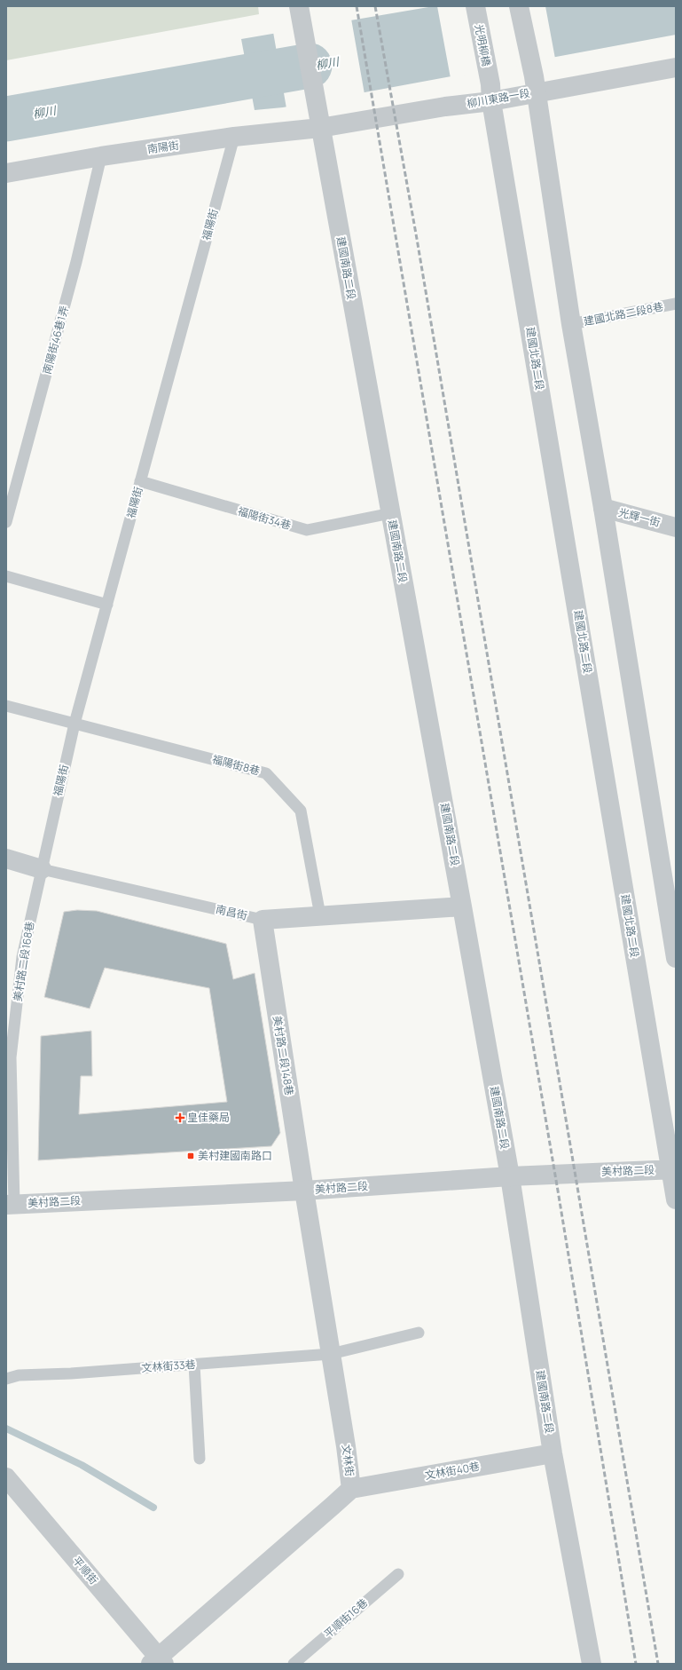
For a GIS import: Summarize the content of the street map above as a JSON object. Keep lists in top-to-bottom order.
{
  "streets": {
    "street": [
      "光明柳橋",
      "柳川東路一段",
      "南陽街",
      "建國南路二段",
      "建國北路二段",
      "光輝一街",
      "南昌街",
      "美村路二段148巷",
      "美村路二段",
      "文林街",
      "文林街40巷",
      "平順街"
    ],
    "lane": [
      "福陽街",
      "建國北路二段8巷",
      "南陽街46巷1弄",
      "福陽街34巷",
      "福陽街8巷",
      "美村路二段168巷",
      "文林街33巷",
      "平順街16巷"
    ]
  },
  "crossings": [
    ["光明柳橋", "柳川東路一段"],
    ["光明柳橋", "建國北路二段"],
    ["柳川東路一段", "南陽街"],
    ["柳川東路一段", "建國南路二段"],
    ["柳川東路一段", "建國北路二段"],
    ["南陽街", "福陽街"],
    ["南陽街", "建國南路二段"],
    ["南陽街", "南陽街46巷1弄"],
    ["福陽街", "福陽街34巷"],
    ["福陽街", "福陽街8巷"],
    ["福陽街", "南昌街"],
    ["福陽街", "美村路二段168巷"],
    ["建國南路二段", "福陽街34巷"],
    ["建國南路二段", "南昌街"],
    ["建國南路二段", "美村路二段"],
    ["建國南路二段", "文林街40巷"],
    ["建國北路二段", "美村路二段"],
    ["福陽街8巷", "南昌街"],
    ["南昌街", "美村路二段168巷"],
    ["南昌街", "美村路二段148巷"],
    ["美村路二段168巷", "美村路二段"],
    ["美村路二段148巷", "美村路二段"],
    ["美村路二段148巷", "文林街"],
    ["美村路二段", "文林街"],
    ["文林街33巷", "文林街"],
    ["文林街", "文林街40巷"],
    ["文林街", "平順街"]
  ],
  "water": ["柳川"],
  "places": {
    "health": ["皇佳藥局"],
    "transit": ["美村建國南路口"]
  }
}
